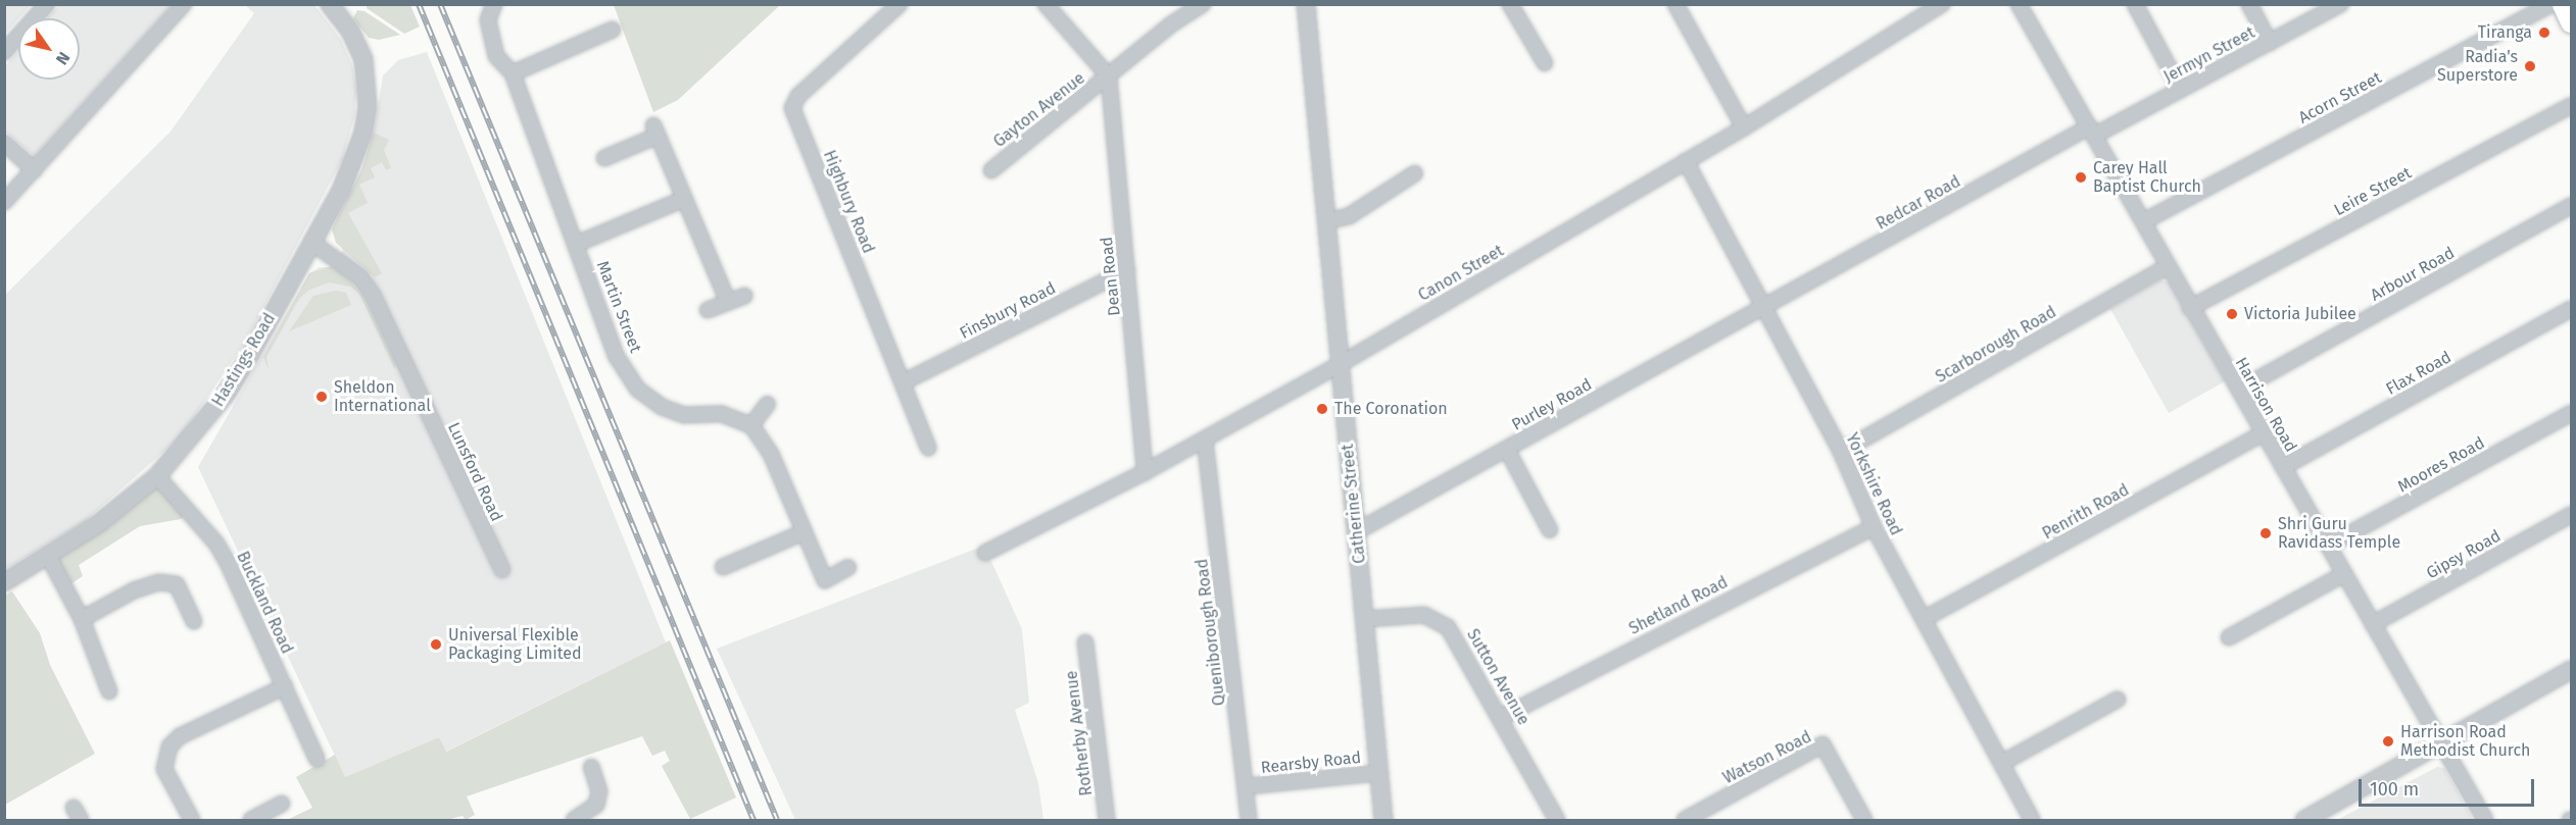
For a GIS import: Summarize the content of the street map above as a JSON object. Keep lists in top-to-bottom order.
{
  "streets": {
    "street": [
      "Jermyn Street",
      "Acorn Street",
      "Gayton Avenue",
      "Leire Street",
      "Highbury Road",
      "Redcar Road",
      "Canon Street",
      "Arbour Road",
      "Dean Road",
      "Martin Street",
      "Finsbury Road",
      "Scarborough Road",
      "Hastings Road",
      "Flax Road",
      "Purley Road",
      "Harrison Road",
      "Moores Road",
      "Lunsford Road",
      "Yorkshire Road",
      "Catherine Street",
      "Penrith Road",
      "Gipsy Road",
      "Buckland Road",
      "Shetland Road",
      "Queniborough Road",
      "Sutton Avenue",
      "Rotherby Avenue",
      "Watson Road",
      "Rearsby Road"
    ]
  },
  "crossings": [
    ["Jermyn Street", "Redcar Road"],
    ["Jermyn Street", "Harrison Road"],
    ["Acorn Street", "Harrison Road"],
    ["Gayton Avenue", "Dean Road"],
    ["Leire Street", "Harrison Road"],
    ["Highbury Road", "Finsbury Road"],
    ["Redcar Road", "Purley Road"],
    ["Redcar Road", "Harrison Road"],
    ["Redcar Road", "Yorkshire Road"],
    ["Canon Street", "Dean Road"],
    ["Canon Street", "Yorkshire Road"],
    ["Canon Street", "Catherine Street"],
    ["Canon Street", "Queniborough Road"],
    ["Arbour Road", "Harrison Road"],
    ["Dean Road", "Finsbury Road"],
    ["Scarborough Road", "Harrison Road"],
    ["Scarborough Road", "Yorkshire Road"],
    ["Hastings Road", "Lunsford Road"],
    ["Hastings Road", "Buckland Road"],
    ["Flax Road", "Harrison Road"],
    ["Purley Road", "Yorkshire Road"],
    ["Purley Road", "Catherine Street"],
    ["Harrison Road", "Moores Road"],
    ["Harrison Road", "Penrith Road"],
    ["Harrison Road", "Gipsy Road"],
    ["Yorkshire Road", "Penrith Road"],
    ["Yorkshire Road", "Shetland Road"],
    ["Catherine Street", "Sutton Avenue"],
    ["Catherine Street", "Rearsby Road"],
    ["Shetland Road", "Sutton Avenue"],
    ["Queniborough Road", "Rearsby Road"]
  ],
  "places": [
    "Tiranga",
    "Radia's Superstore",
    "Carey Hall Baptist Church",
    "Victoria Jubilee",
    "Sheldon International",
    "The Coronation",
    "Shri Guru Ravidass Temple",
    "Universal Flexible Packaging Limited",
    "Harrison Road Methodist Church"
  ],
  "scale_bar": "100 m",
  "north": "bottom right"
}
